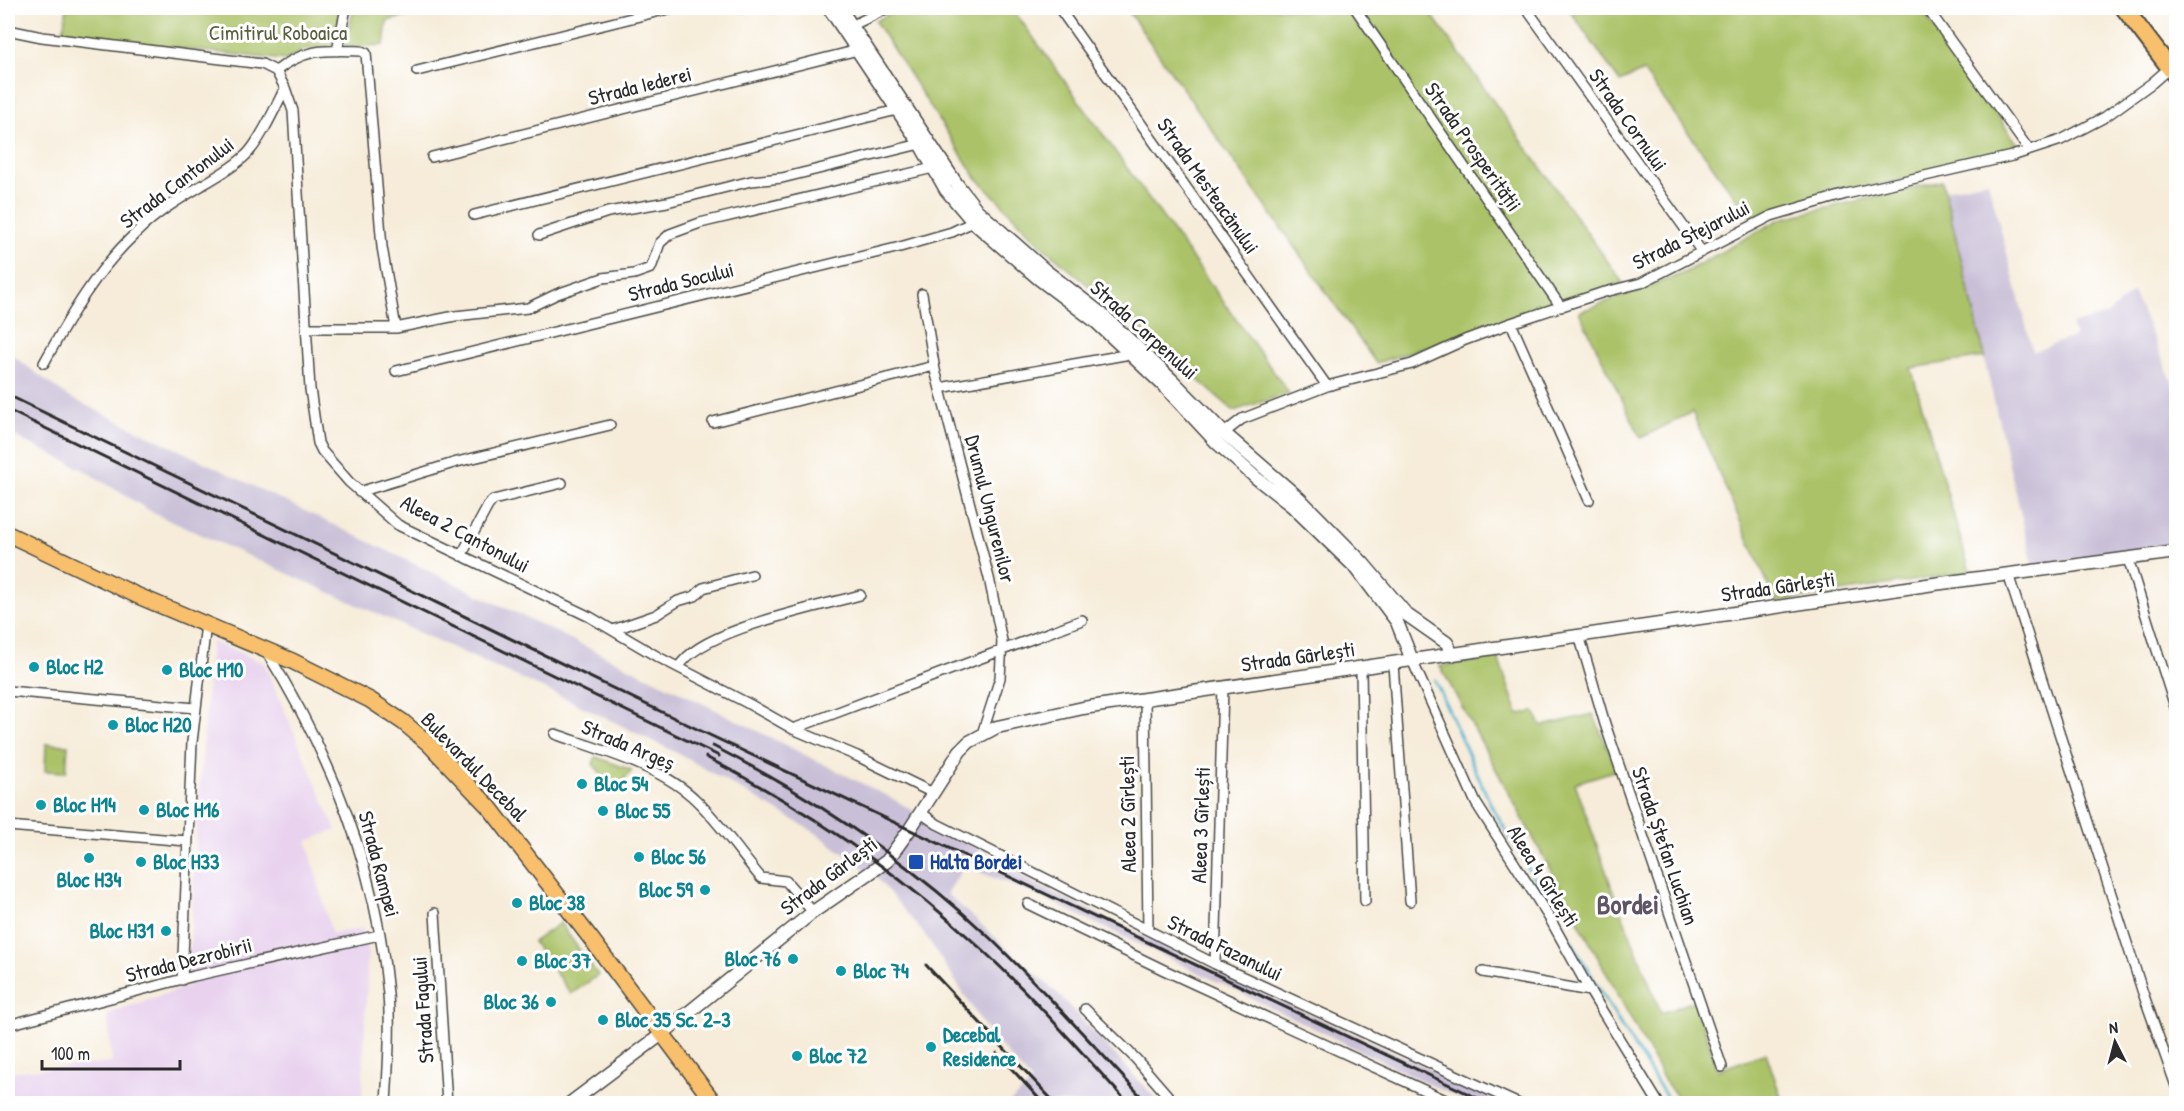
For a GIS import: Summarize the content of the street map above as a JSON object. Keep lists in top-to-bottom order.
{
  "streets": {
    "main road": ["Bulevardul Decebal"],
    "street": [
      "Strada Iederei",
      "Strada Cornului",
      "Strada Prosperității",
      "Strada Cantonului",
      "Strada Mesteacănului",
      "Strada Stejarului",
      "Strada Socului",
      "Strada Carpenului",
      "Drumul Ungurenilor",
      "Aleea 2 Cantonului",
      "Strada Gârlești",
      "Strada Argeș",
      "Aleea 2 Gîrlești",
      "Aleea 3 Gîrlești",
      "Strada Ștefan Luchian",
      "Strada Rampei",
      "Aleea 4 Gîrlești",
      "Strada Fazanului",
      "Strada Dezrobirii",
      "Strada Fagului"
    ]
  },
  "crossings": [
    ["Strada Iederei", "Strada Carpenului"],
    ["Strada Cornului", "Strada Stejarului"],
    ["Strada Prosperității", "Strada Stejarului"],
    ["Strada Cantonului", "Aleea 2 Cantonului"],
    ["Strada Mesteacănului", "Strada Stejarului"],
    ["Strada Stejarului", "Strada Carpenului"],
    ["Strada Socului", "Strada Carpenului"],
    ["Strada Carpenului", "Strada Gârlești"],
    ["Strada Carpenului", "Aleea 4 Gîrlești"],
    ["Drumul Ungurenilor", "Strada Gârlești"],
    ["Aleea 2 Cantonului", "Strada Gârlești"],
    ["Strada Gârlești", "Strada Argeș"],
    ["Strada Gârlești", "Bulevardul Decebal"],
    ["Strada Gârlești", "Aleea 2 Gîrlești"],
    ["Strada Gârlești", "Aleea 3 Gîrlești"],
    ["Strada Gârlești", "Strada Ștefan Luchian"],
    ["Strada Gârlești", "Aleea 4 Gîrlești"],
    ["Strada Gârlești", "Strada Fazanului"],
    ["Bulevardul Decebal", "Strada Rampei"],
    ["Aleea 2 Gîrlești", "Strada Fazanului"],
    ["Aleea 3 Gîrlești", "Strada Fazanului"],
    ["Strada Rampei", "Strada Dezrobirii"]
  ],
  "districts": ["Bordei"],
  "parks": ["Cimitirul Roboaica"],
  "places": {
    "other": [
      "Bloc H2",
      "Bloc H10",
      "Bloc H20",
      "Bloc 54",
      "Bloc H14",
      "Bloc H16",
      "Bloc 55",
      "Bloc 56",
      "Bloc H34",
      "Bloc H33",
      "Bloc 59",
      "Bloc 38",
      "Bloc H31",
      "Bloc 76",
      "Bloc 37",
      "Bloc 74",
      "Bloc 36",
      "Bloc 35 Sc. 2-3",
      "Decebal Residence",
      "Bloc 72"
    ],
    "transit": ["Halta Bordei"]
  },
  "scale_bar": "100 m",
  "north": "top"
}
